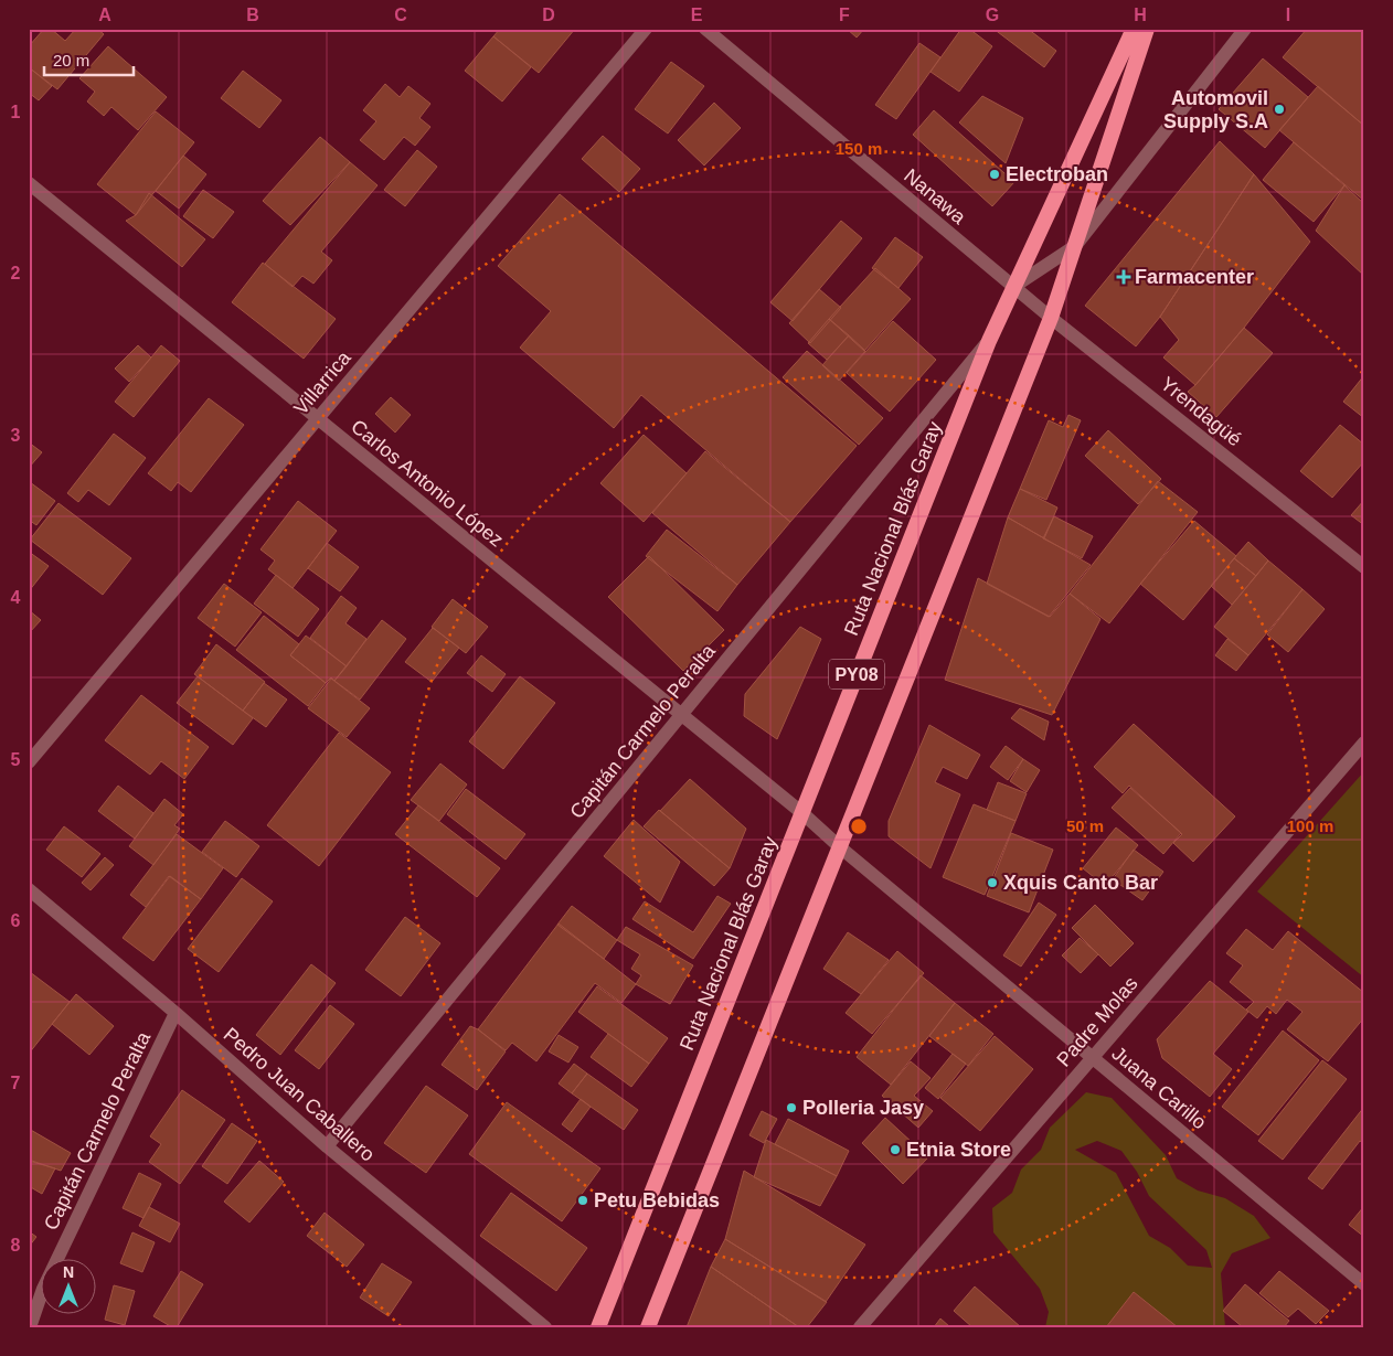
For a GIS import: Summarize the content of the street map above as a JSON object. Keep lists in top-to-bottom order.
{
  "streets": {
    "highway": ["Ruta Nacional Blás Garay", "PY08"],
    "street": [
      "Nanawa",
      "Villarrica",
      "Yrendagüé",
      "Carlos Antonio López",
      "Capitán Carmelo Peralta",
      "Padre Molas",
      "Juana Carillo",
      "Pedro Juan Caballero"
    ]
  },
  "crossings": [
    ["Nanawa", "Yrendagüé"],
    ["Nanawa", "Ruta Nacional Blás Garay"],
    ["Villarrica", "Carlos Antonio López"],
    ["Yrendagüé", "Ruta Nacional Blás Garay"],
    ["Yrendagüé", "PY08"],
    ["Carlos Antonio López", "Ruta Nacional Blás Garay"],
    ["Carlos Antonio López", "Capitán Carmelo Peralta"],
    ["Carlos Antonio López", "Juana Carillo"],
    ["Ruta Nacional Blás Garay", "Capitán Carmelo Peralta"],
    ["Ruta Nacional Blás Garay", "Juana Carillo"],
    ["PY08", "Juana Carillo"],
    ["Capitán Carmelo Peralta", "Pedro Juan Caballero"],
    ["Padre Molas", "Juana Carillo"]
  ],
  "places": {
    "other": [
      "Automovil Supply S.A",
      "Electroban",
      "Xquis Canto Bar",
      "Polleria Jasy",
      "Etnia Store",
      "Petu Bebidas"
    ],
    "health": ["Farmacenter"]
  },
  "scale_bar": "20 m",
  "north": "top",
  "grid": {
    "columns": [
      "A",
      "B",
      "C",
      "D",
      "E",
      "F",
      "G",
      "H",
      "I"
    ],
    "rows": [
      "1",
      "2",
      "3",
      "4",
      "5",
      "6",
      "7",
      "8"
    ]
  },
  "rings": ["150 m", "50 m", "100 m"]
}
